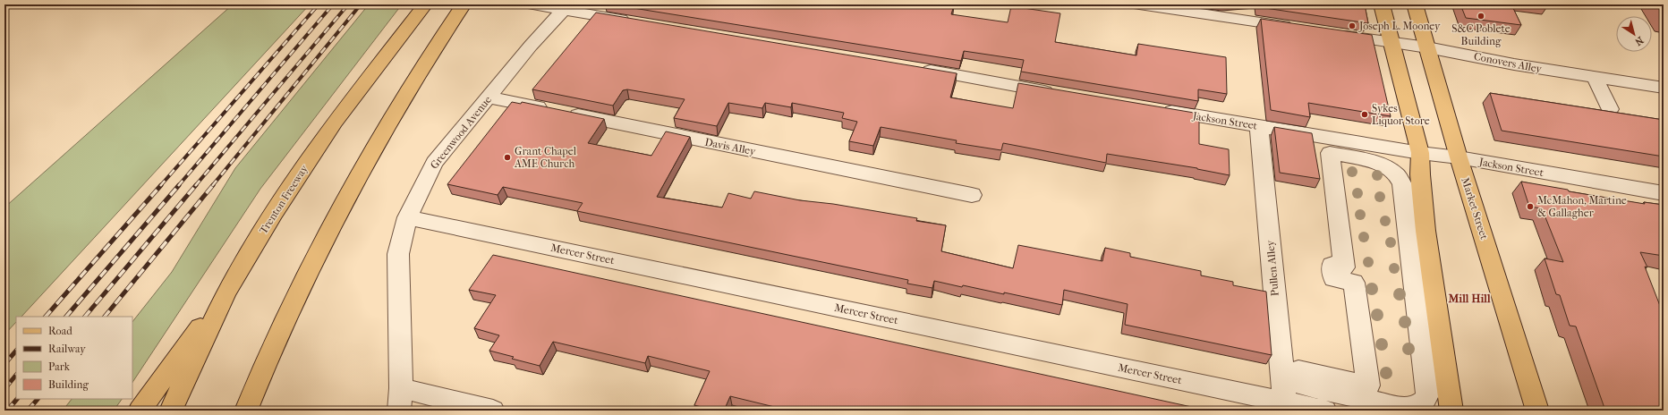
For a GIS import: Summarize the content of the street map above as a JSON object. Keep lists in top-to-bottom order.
{
  "streets": {
    "main road": ["Trenton Freeway", "Market Street"],
    "street": [
      "Conovers Alley",
      "Jackson Street",
      "Greenwood Avenue",
      "Davis Alley",
      "Mercer Street",
      "Pullen Alley"
    ]
  },
  "crossings": [
    ["Conovers Alley", "Market Street"],
    ["Jackson Street", "Market Street"],
    ["Jackson Street", "Pullen Alley"],
    ["Greenwood Avenue", "Davis Alley"],
    ["Greenwood Avenue", "Mercer Street"],
    ["Mercer Street", "Pullen Alley"]
  ],
  "districts": ["Mill Hill"],
  "places": [
    "S&C Poblete Building",
    "Joseph L. Mooney",
    "Sykes Liquor Store",
    "Grant Chapel AME Church",
    "McMahon, Martine & Gallagher"
  ],
  "legend": [
    "Road",
    "Railway",
    "Park",
    "Building"
  ],
  "north": "bottom right"
}
